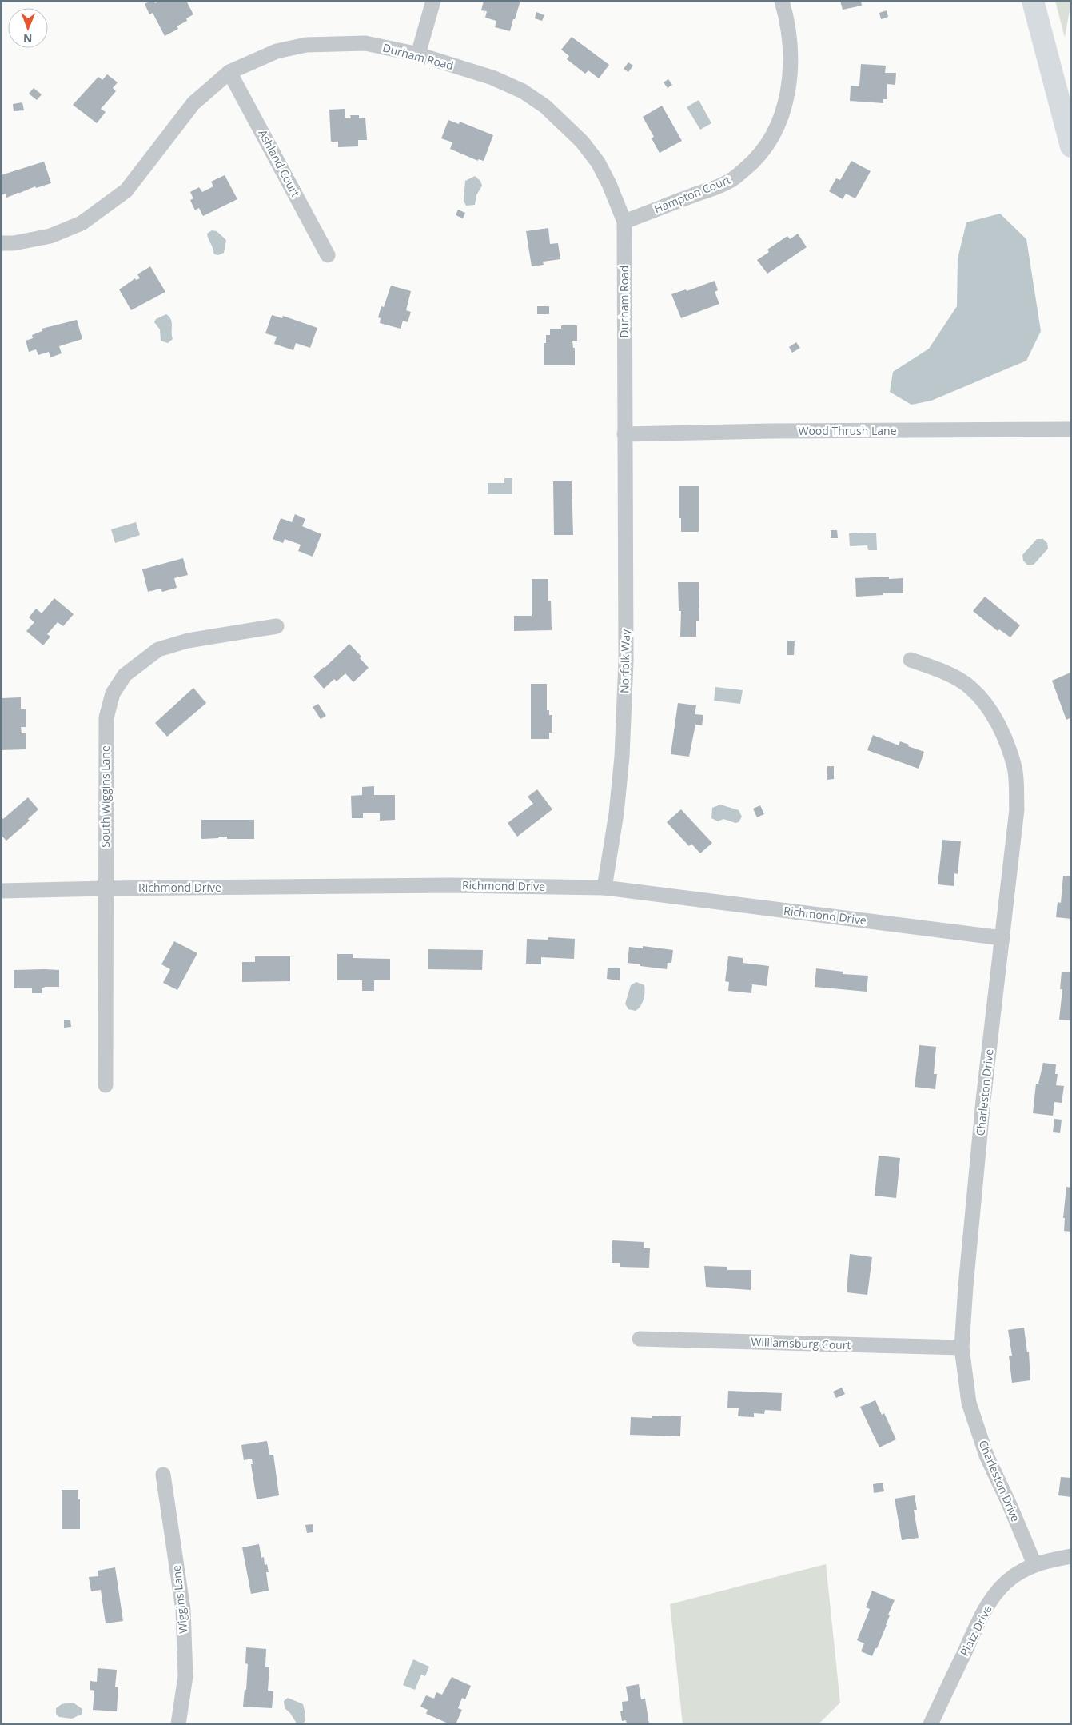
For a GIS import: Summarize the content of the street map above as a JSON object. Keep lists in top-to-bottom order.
{
  "streets": {
    "street": [
      "Durham Road",
      "Ashland Court",
      "Hampton Court",
      "Wood Thrush Lane",
      "Norfolk Way",
      "South Wiggins Lane",
      "Richmond Drive",
      "Charleston Drive",
      "Williamsburg Court",
      "Wiggins Lane",
      "Platz Drive"
    ]
  },
  "crossings": [
    ["Durham Road", "Ashland Court"],
    ["Durham Road", "Hampton Court"],
    ["Durham Road", "Wood Thrush Lane"],
    ["Durham Road", "Norfolk Way"],
    ["Wood Thrush Lane", "Norfolk Way"],
    ["Norfolk Way", "Richmond Drive"],
    ["South Wiggins Lane", "Richmond Drive"],
    ["Richmond Drive", "Charleston Drive"],
    ["Charleston Drive", "Williamsburg Court"],
    ["Charleston Drive", "Platz Drive"]
  ],
  "north": "bottom"
}
